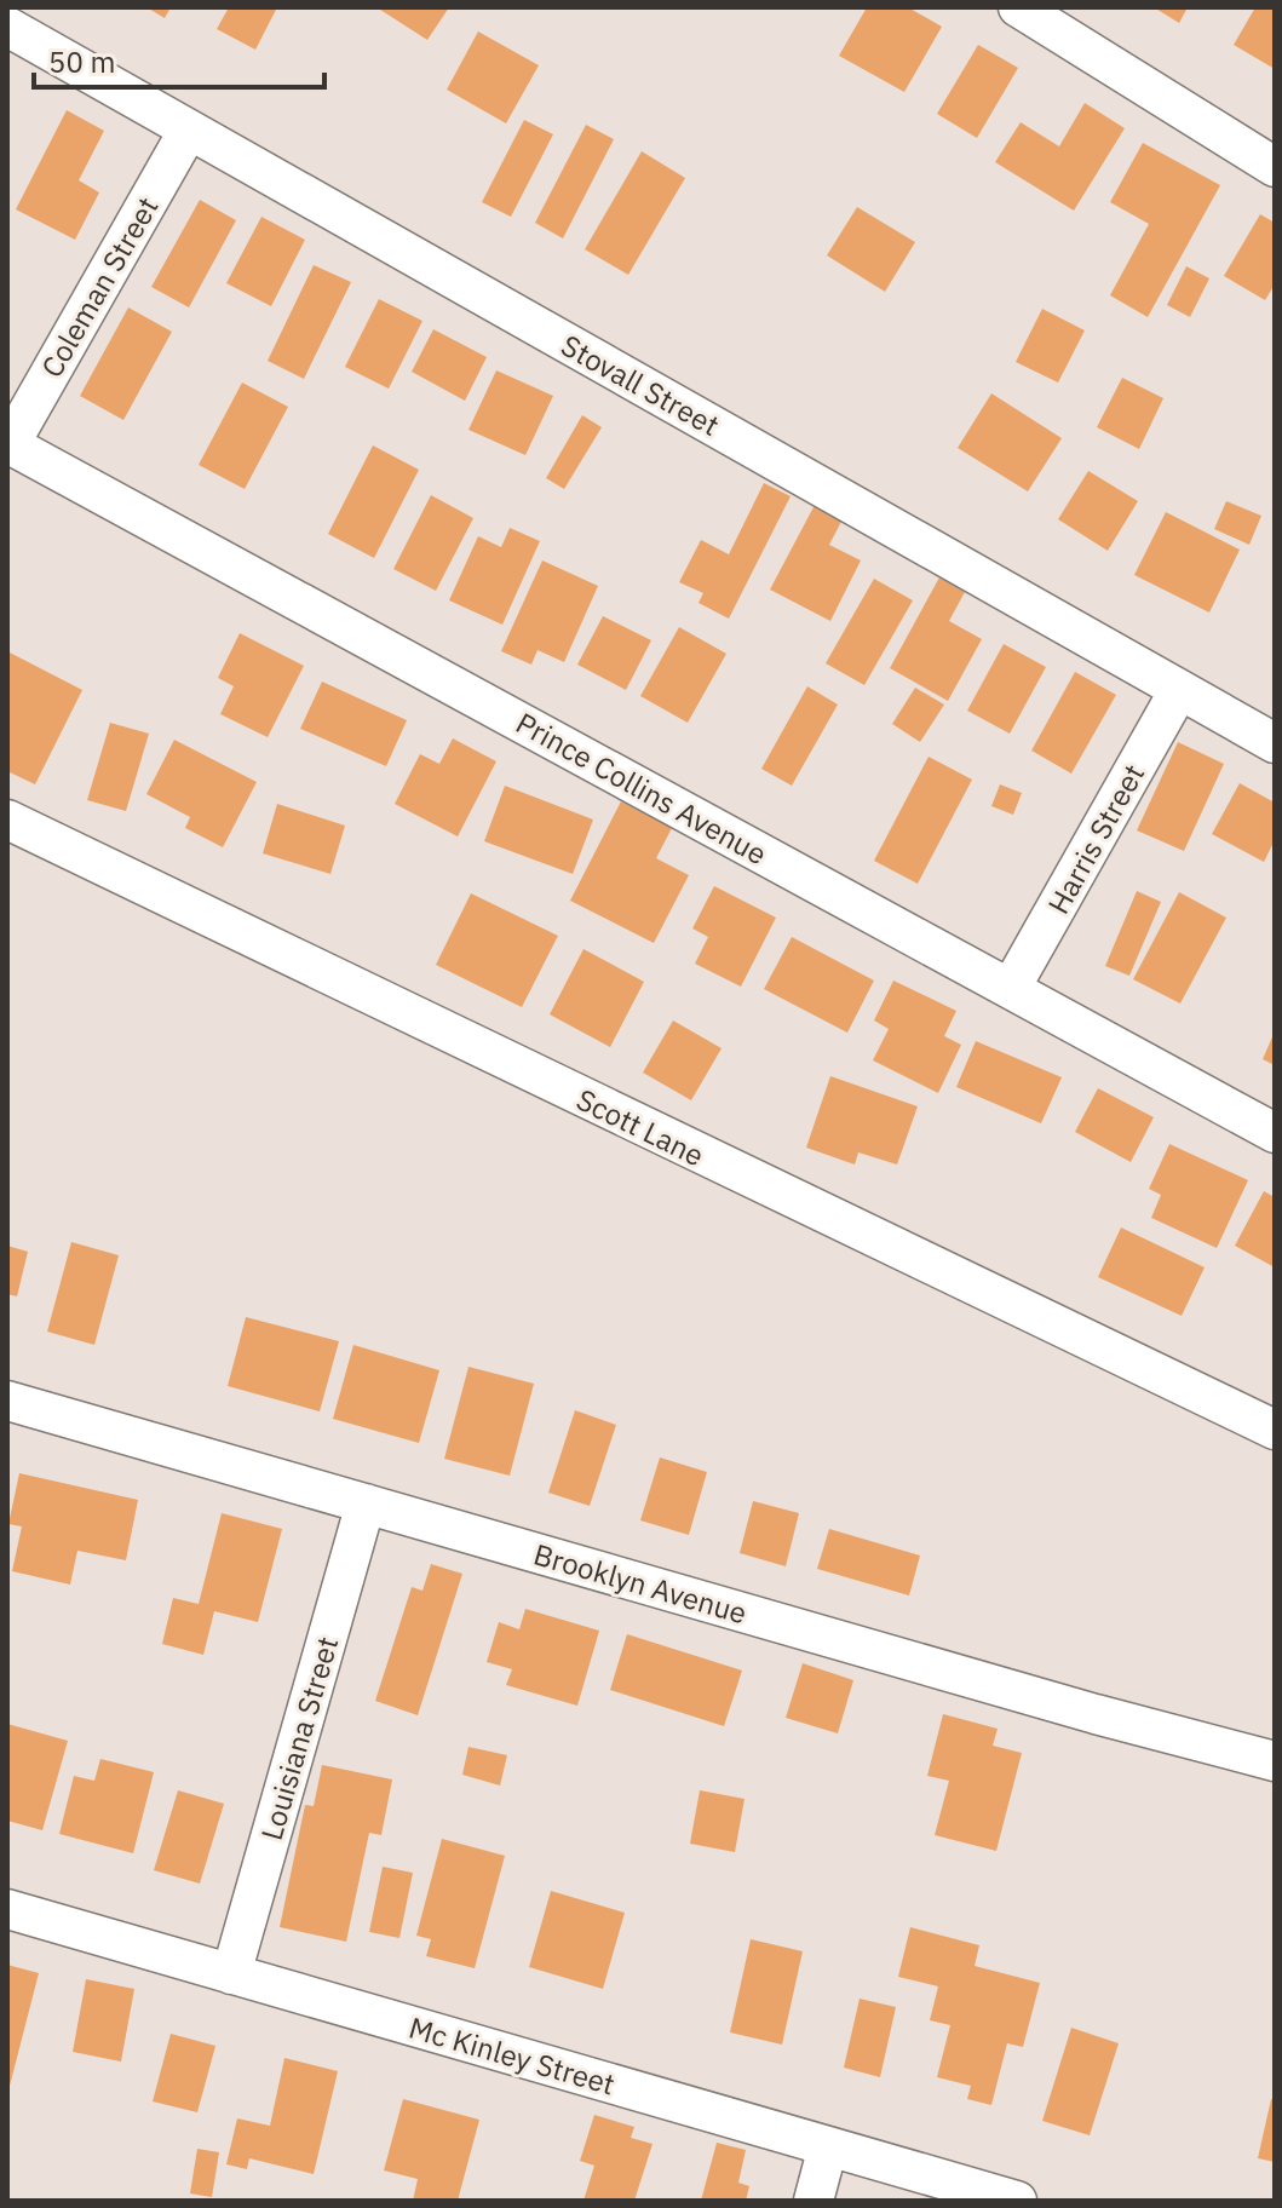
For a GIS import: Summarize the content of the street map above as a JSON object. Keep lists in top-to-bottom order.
{
  "streets": {
    "street": [
      "Coleman Street",
      "Stovall Street",
      "Prince Collins Avenue",
      "Harris Street",
      "Scott Lane",
      "Brooklyn Avenue",
      "Louisiana Street",
      "Mc Kinley Street"
    ]
  },
  "crossings": [
    ["Coleman Street", "Stovall Street"],
    ["Coleman Street", "Prince Collins Avenue"],
    ["Stovall Street", "Harris Street"],
    ["Prince Collins Avenue", "Harris Street"],
    ["Brooklyn Avenue", "Louisiana Street"],
    ["Louisiana Street", "Mc Kinley Street"]
  ],
  "scale_bar": "50 m"
}
